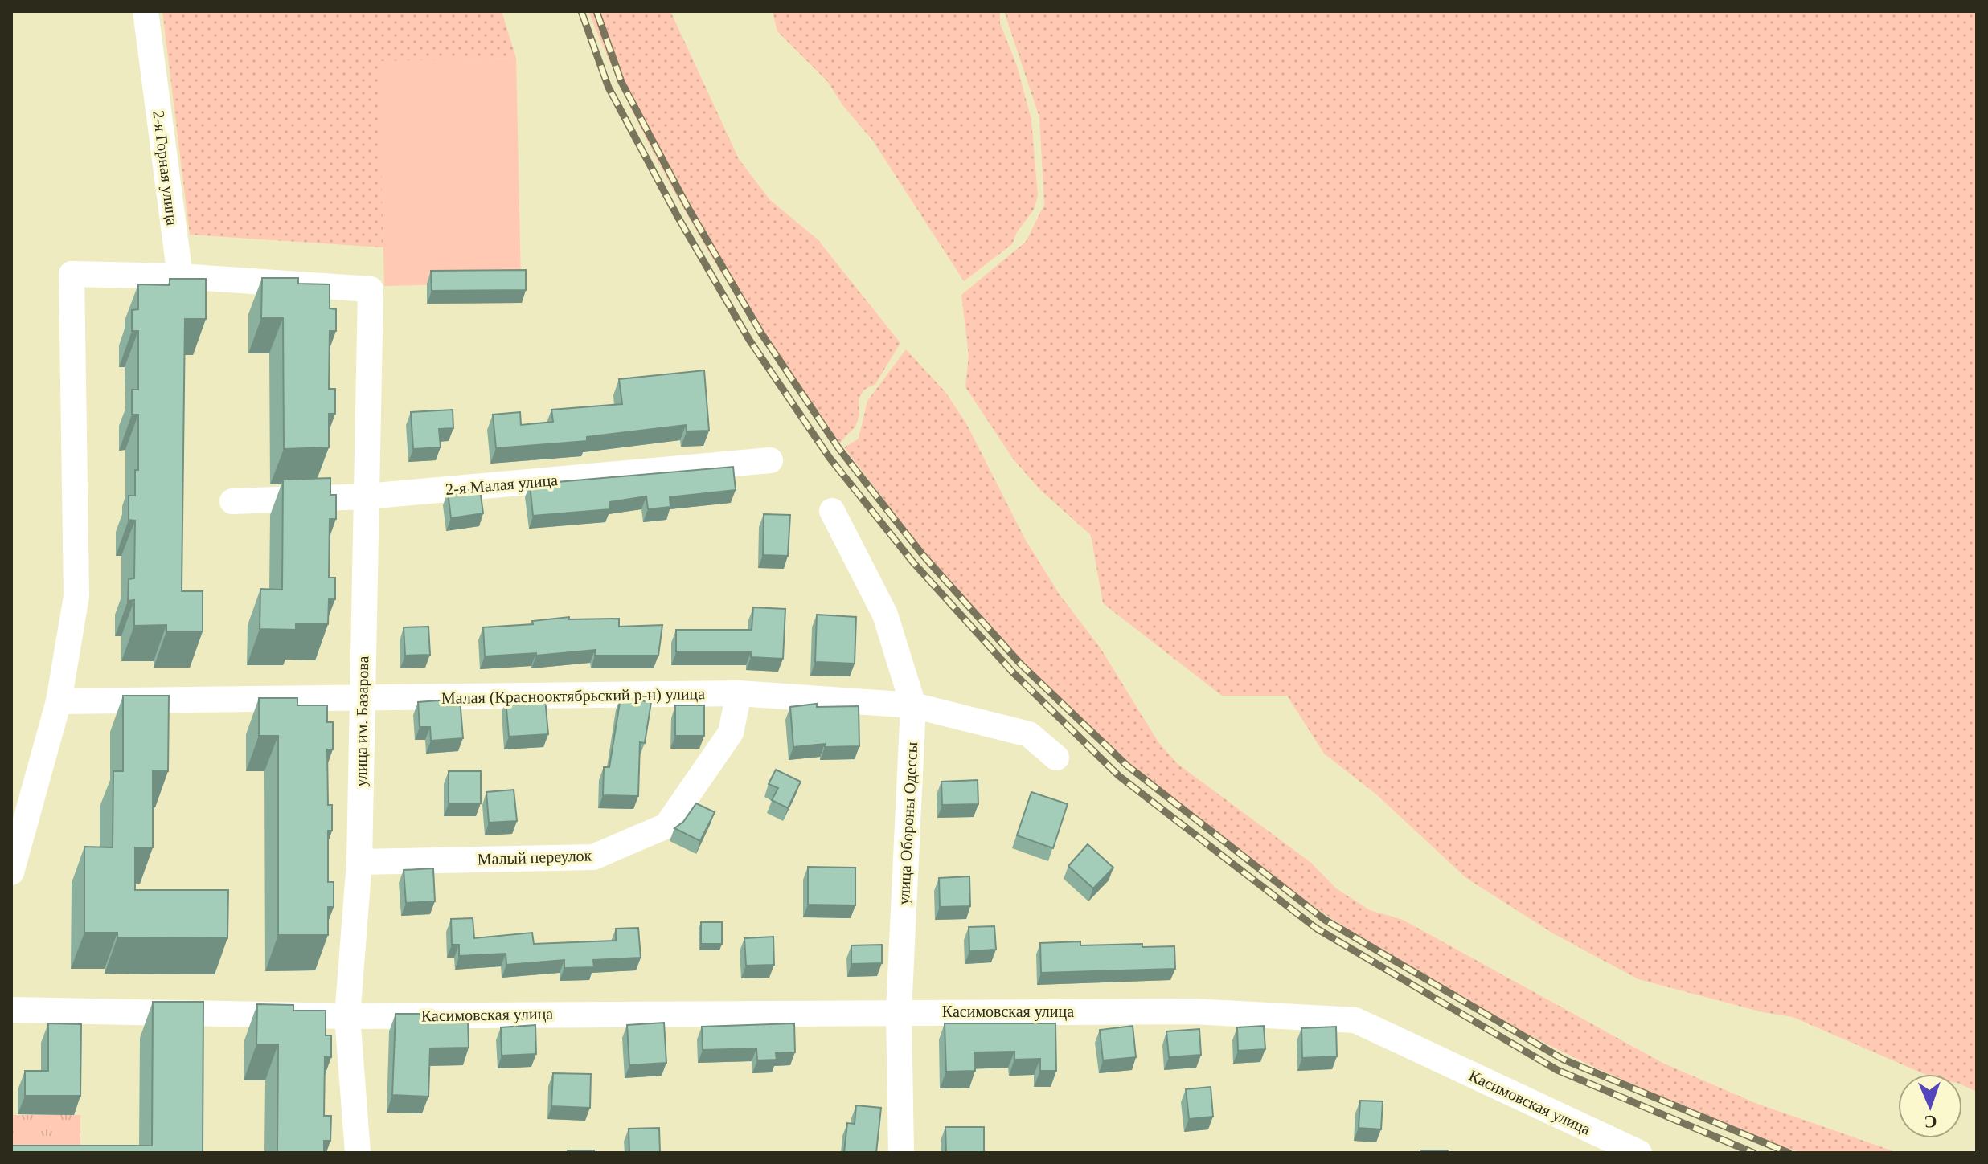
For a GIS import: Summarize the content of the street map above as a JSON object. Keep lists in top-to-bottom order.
{
  "streets": {
    "street": [
      "2-я Горная улица",
      "2-я Малая улица",
      "Малая (Краснооктябрьский р-н) улица",
      "улица им. Базарова",
      "улица Обороны Одессы",
      "Малый переулок",
      "Касимовская улица"
    ]
  },
  "crossings": [
    ["2-я Горная улица", "улица им. Базарова"],
    ["2-я Малая улица", "улица им. Базарова"],
    ["Малая (Краснооктябрьский р-н) улица", "улица им. Базарова"],
    ["Малая (Краснооктябрьский р-н) улица", "улица Обороны Одессы"],
    ["Малая (Краснооктябрьский р-н) улица", "Малый переулок"],
    ["улица им. Базарова", "Малый переулок"],
    ["улица им. Базарова", "Касимовская улица"],
    ["улица Обороны Одессы", "Касимовская улица"]
  ],
  "north": "bottom"
}
